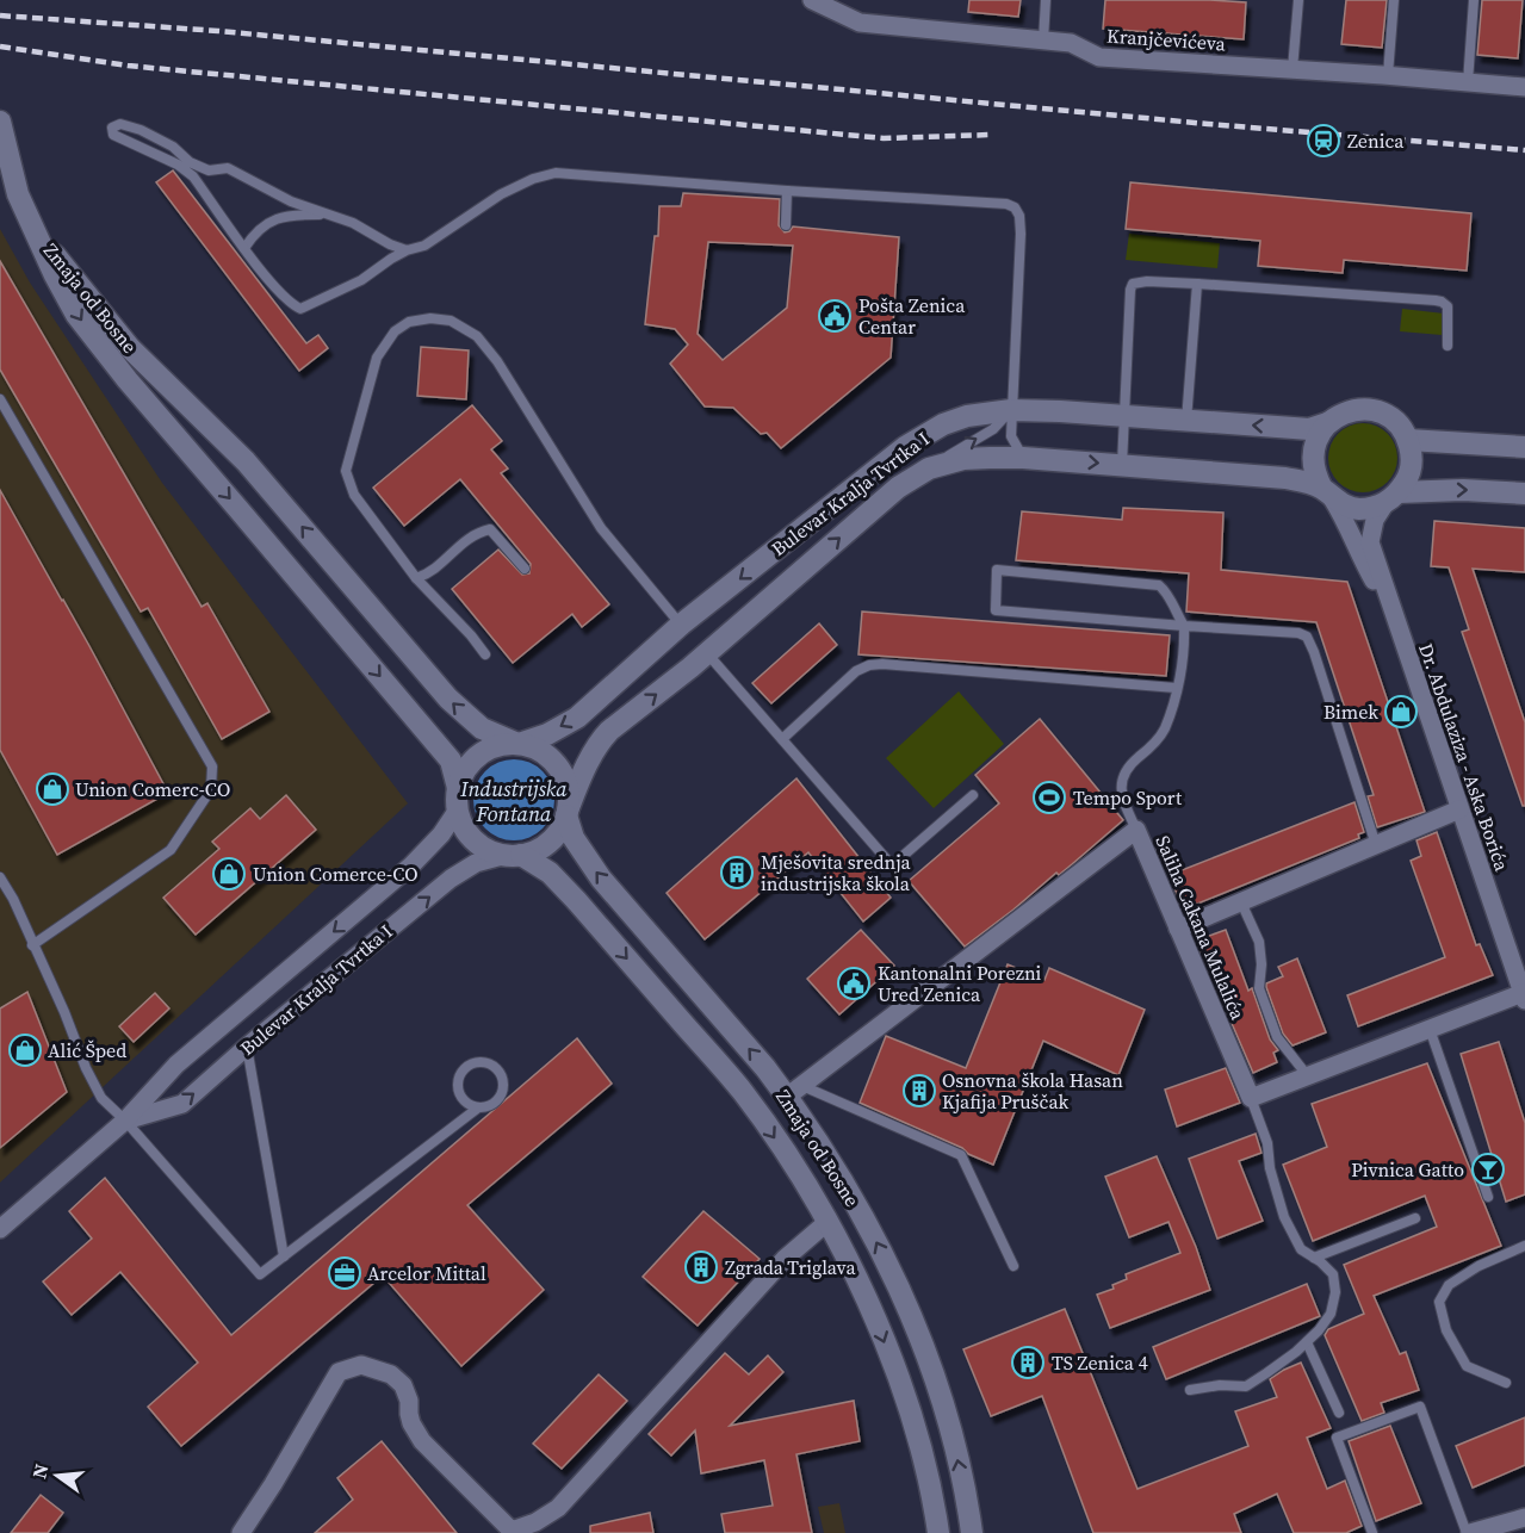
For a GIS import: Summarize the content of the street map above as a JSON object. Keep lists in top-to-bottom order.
{
  "streets": {
    "main road": ["Zmaja od Bosne", "Bulevar Kralja Tvrtka I"],
    "street": ["Kranjčevićeva", "Dr. Abdulaziza - Aska Borića", "Saliha Cakana Mulalića"]
  },
  "crossings": [
    ["Zmaja od Bosne", "Bulevar Kralja Tvrtka I"],
    ["Zmaja od Bosne", "Saliha Cakana Mulalića"],
    ["Bulevar Kralja Tvrtka I", "Dr. Abdulaziza - Aska Borića"]
  ],
  "water": ["Industrijska Fontana"],
  "places": {
    "station": ["Zenica"],
    "public building": ["Pošta Zenica Centar", "Kantonalni Porezni Ured Zenica"],
    "shop": [
      "Bimek",
      "Union Comerc-CO",
      "Union Comerce-CO",
      "Alić Šped"
    ],
    "sports": ["Tempo Sport"],
    "building": [
      "Mješovita srednja industrijska škola",
      "Osnovna škola Hasan Kjafija Pruščak",
      "Zgrada Triglava",
      "TS Zenica 4"
    ],
    "bar": ["Pivnica Gatto"],
    "office": ["Arcelor Mittal"]
  },
  "north": "left"
}
